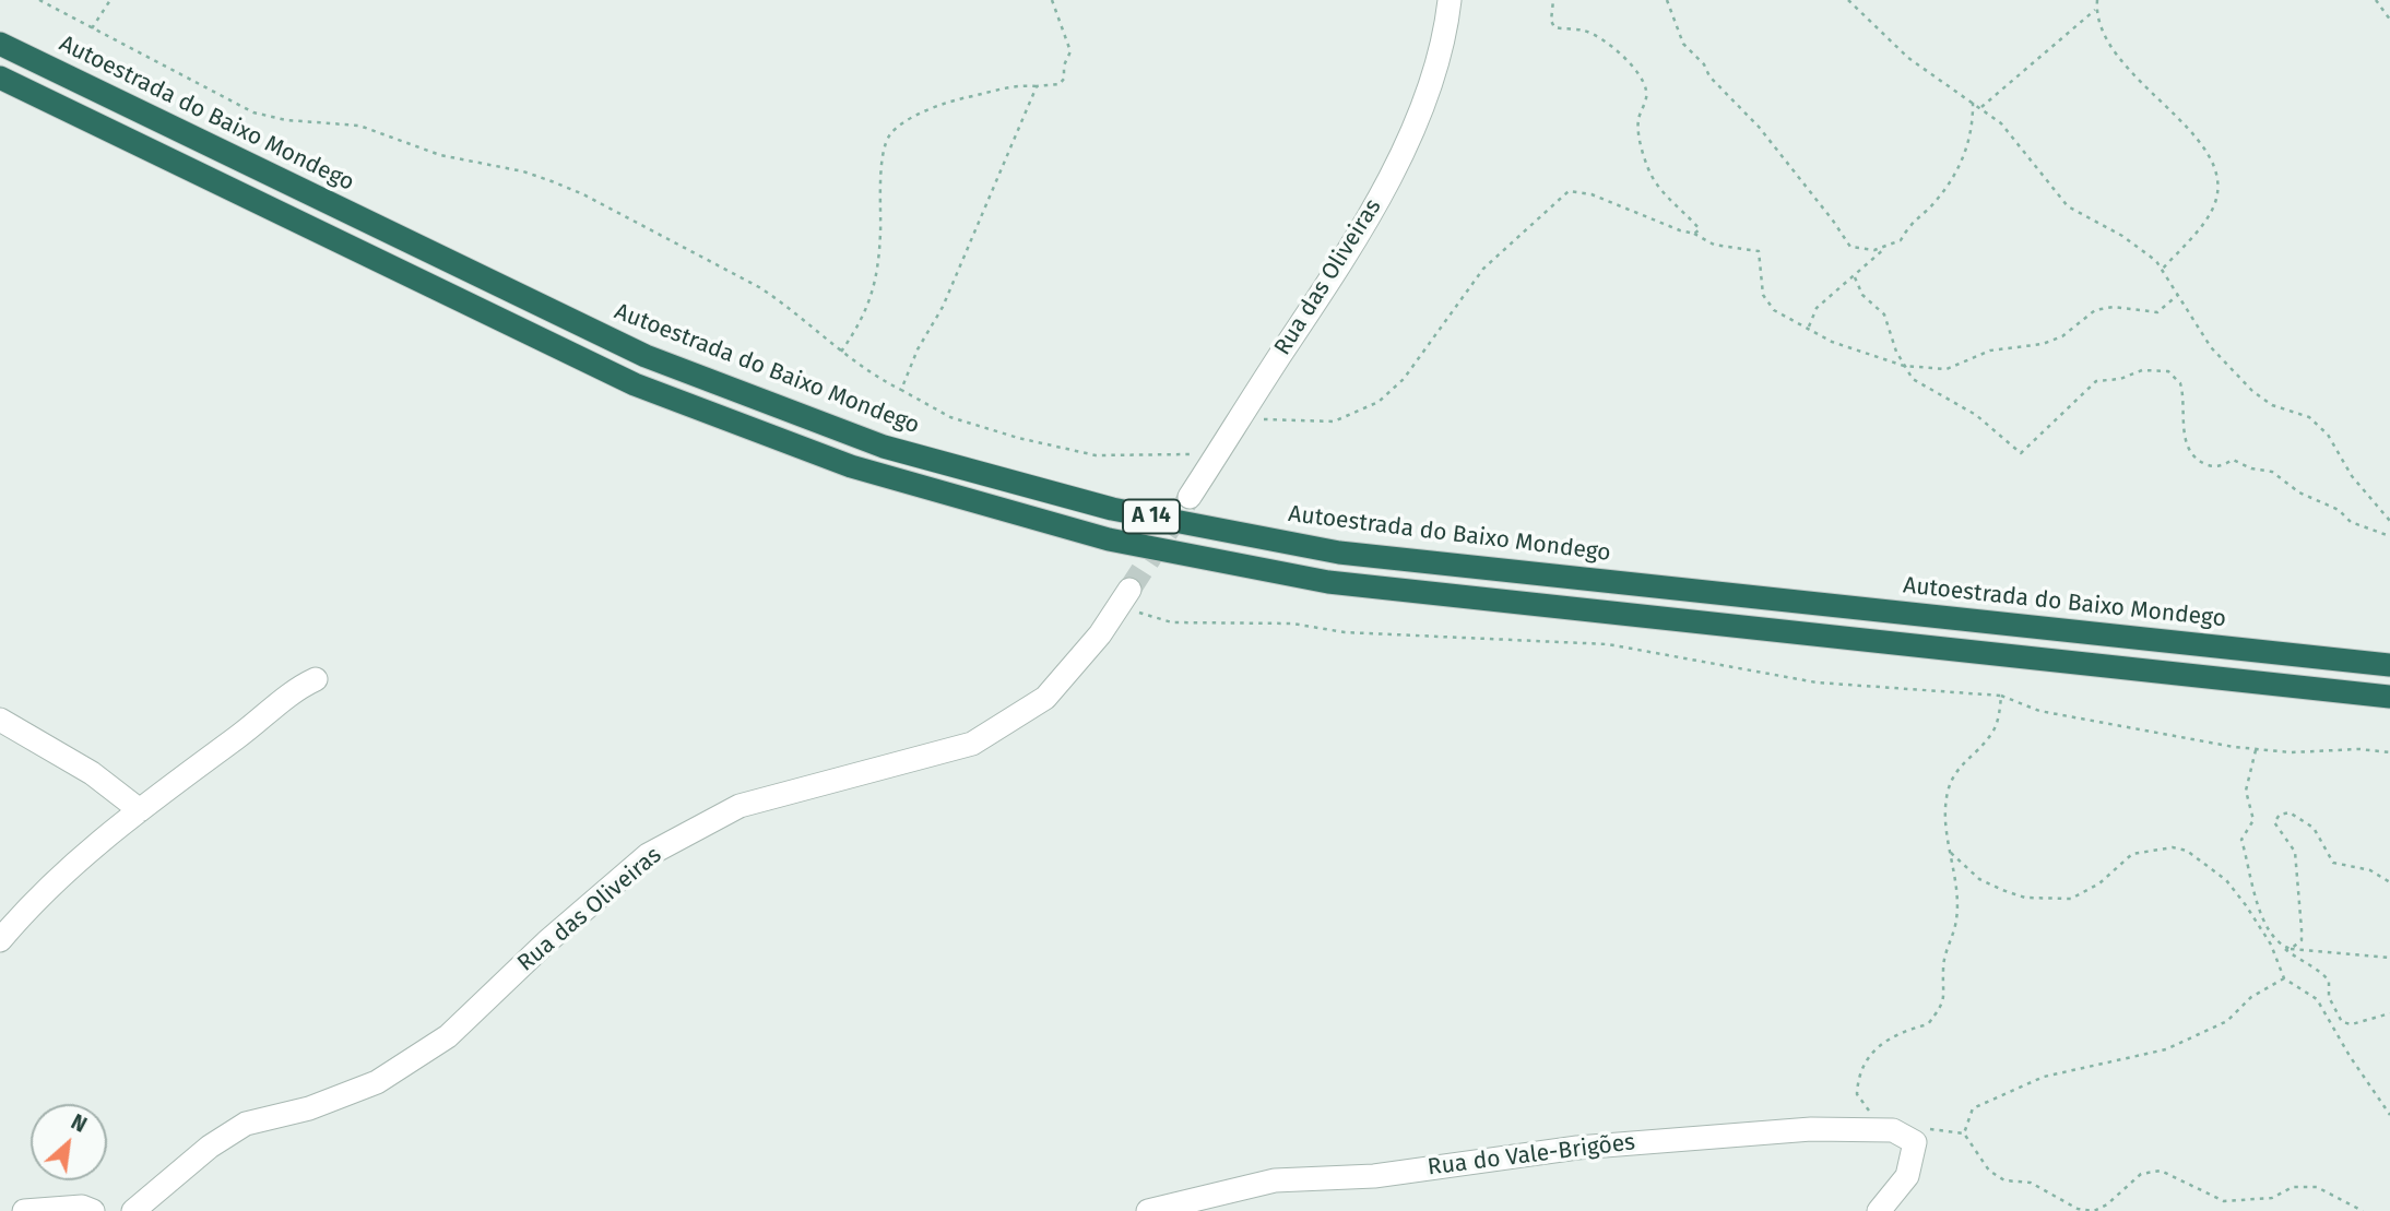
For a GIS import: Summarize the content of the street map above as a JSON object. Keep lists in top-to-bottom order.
{
  "streets": {
    "highway": ["Autoestrada do Baixo Mondego", "A 14"],
    "street": ["Rua das Oliveiras", "Rua do Vale-Brigões"]
  },
  "north": "top right"
}
